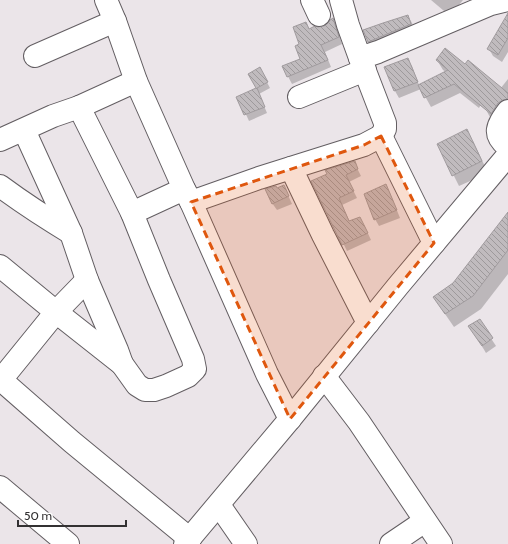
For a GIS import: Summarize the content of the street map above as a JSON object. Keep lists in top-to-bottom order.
{
  "scale_bar": "50 m"
}
